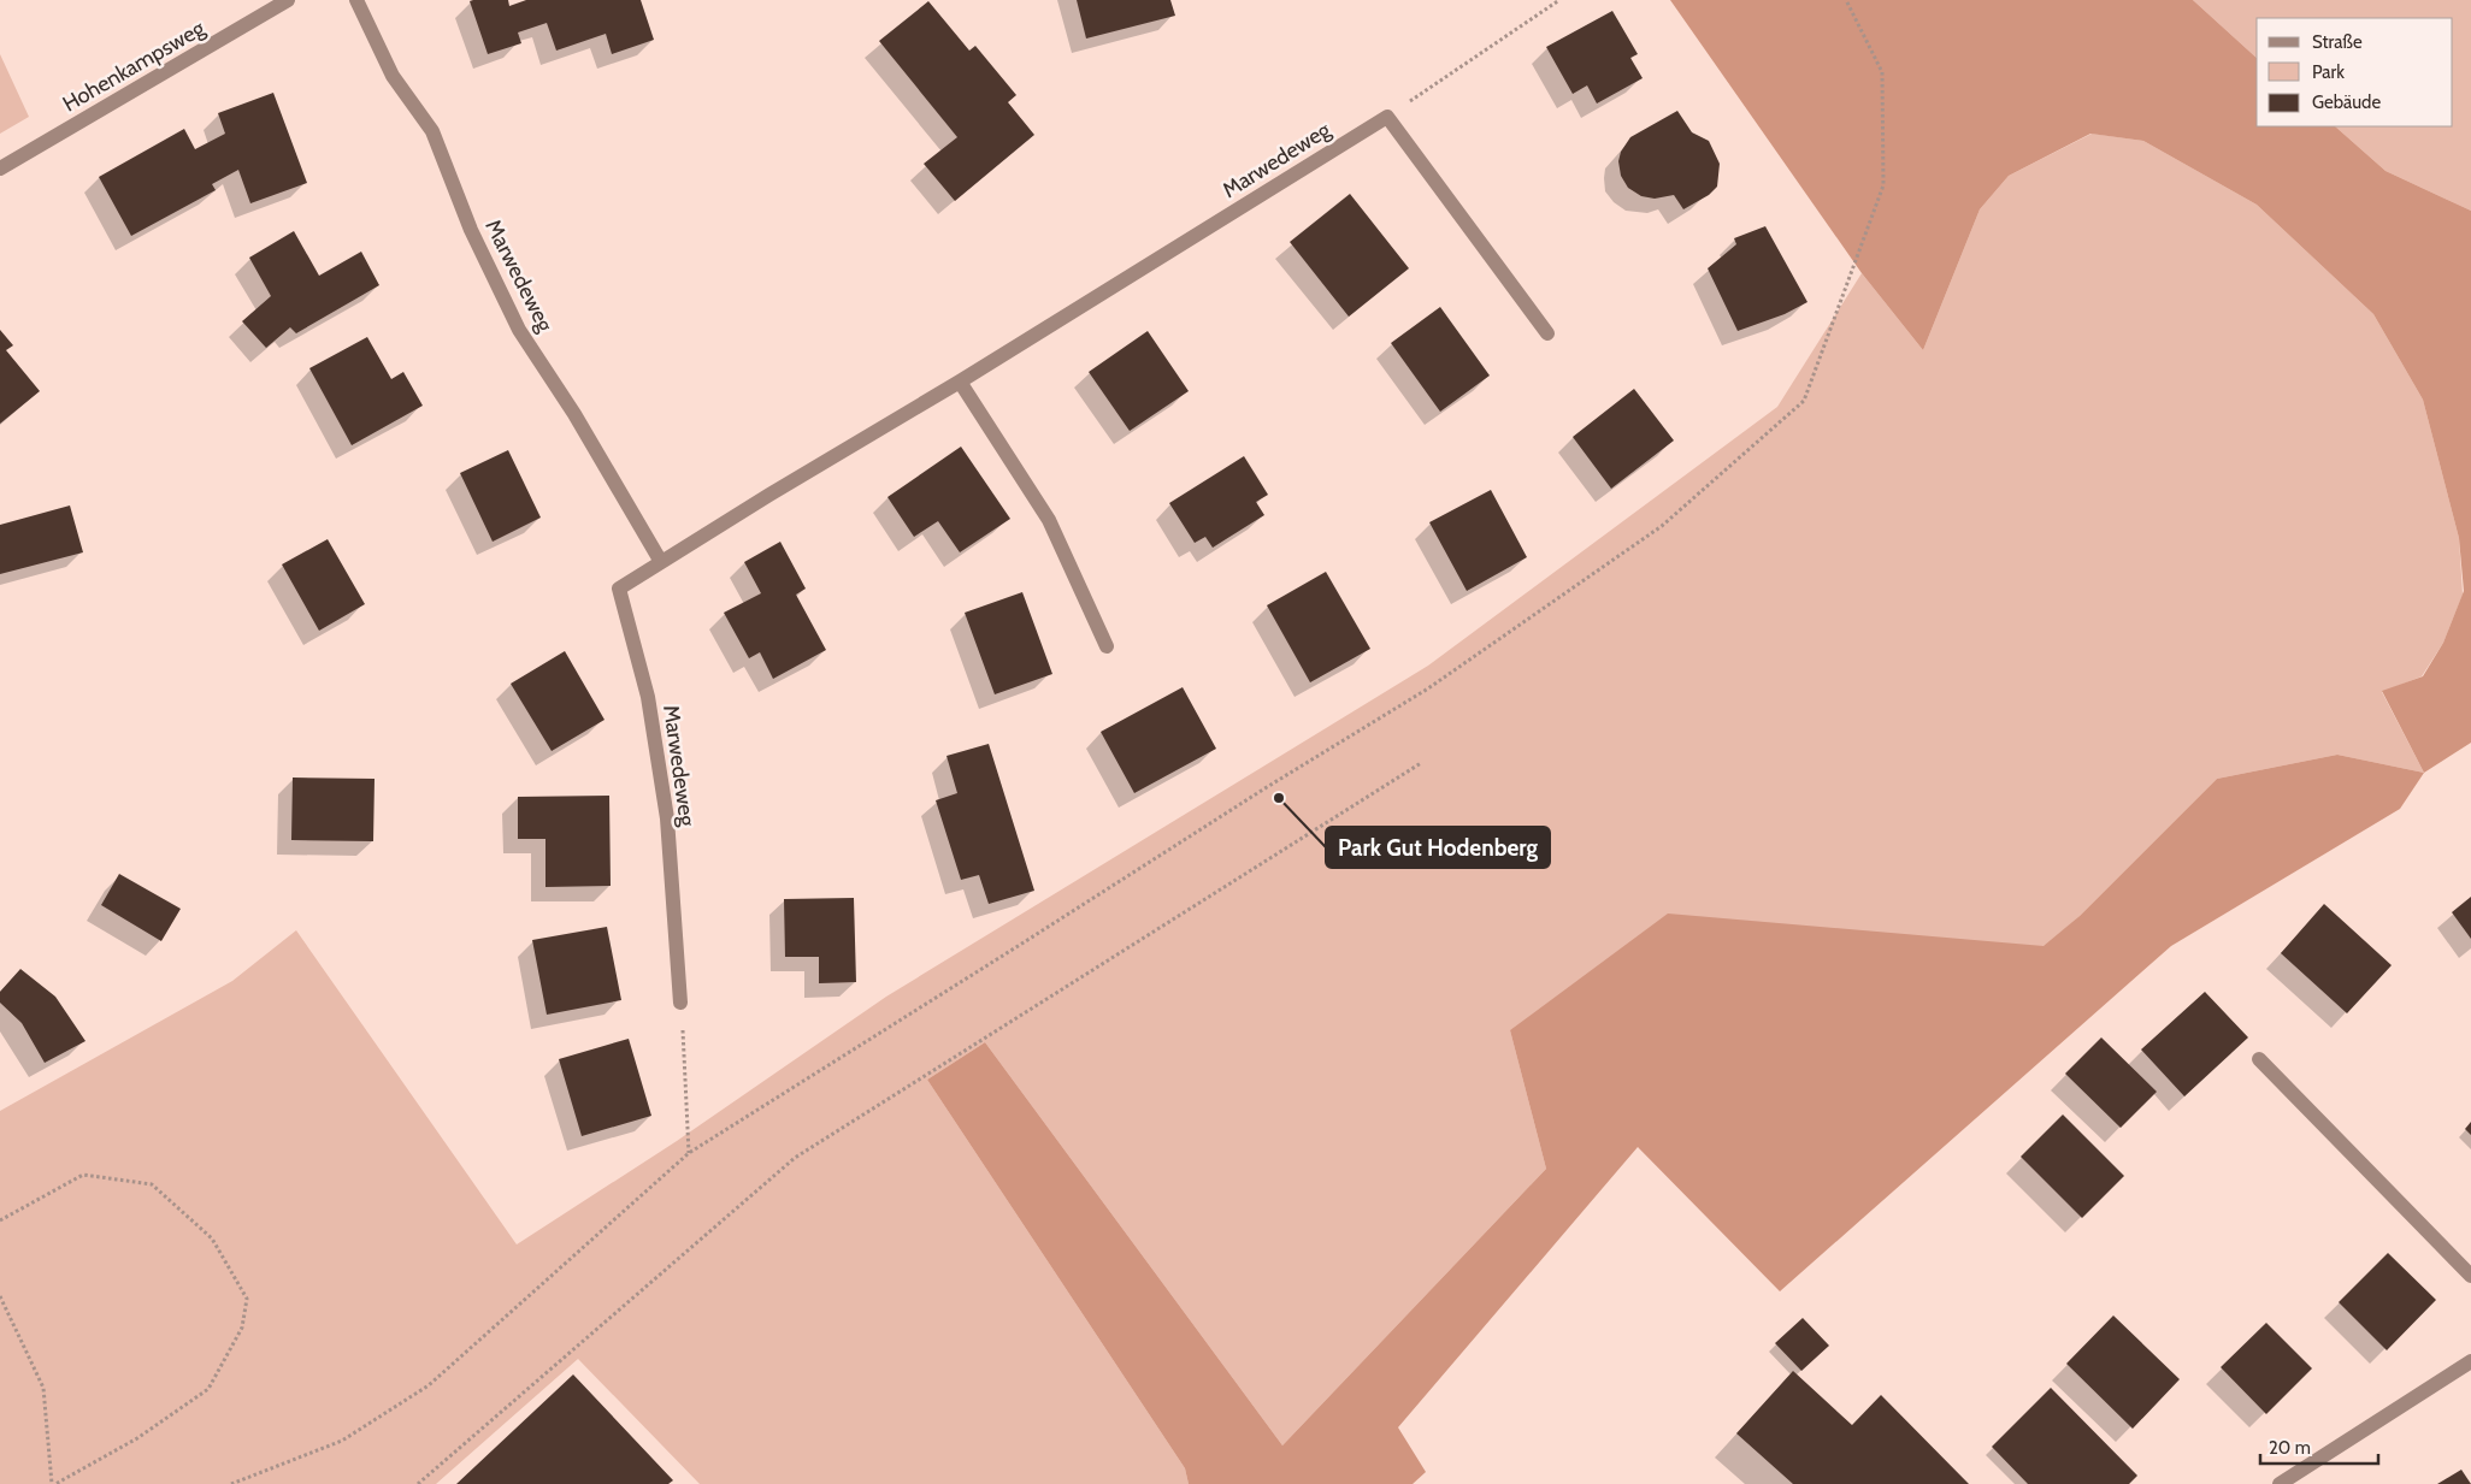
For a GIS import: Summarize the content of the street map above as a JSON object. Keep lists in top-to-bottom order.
{
  "streets": {
    "street": ["Hohenkampsweg", "Marwedeweg"]
  },
  "places": ["Park Gut Hodenberg"],
  "legend": ["Straße", "Park", "Gebäude"],
  "scale_bar": "20 m"
}
